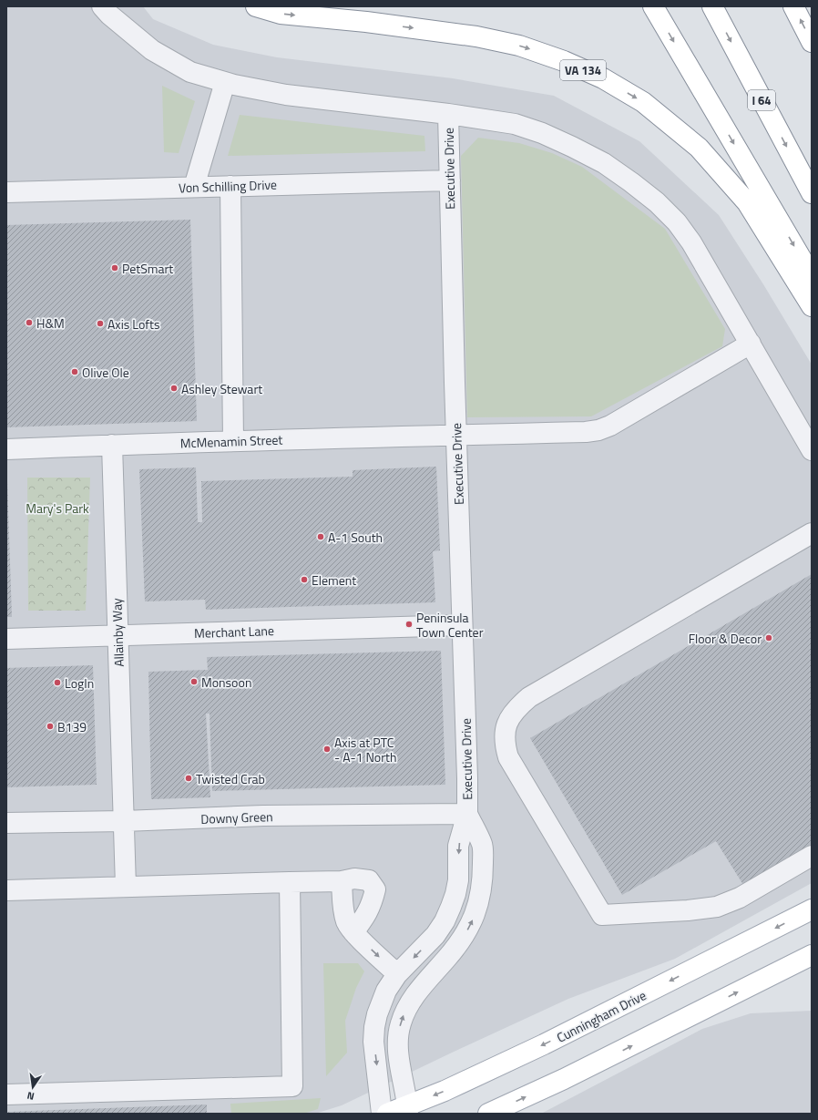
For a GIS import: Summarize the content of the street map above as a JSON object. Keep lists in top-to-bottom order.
{
  "streets": {
    "main road": ["VA 134", "I 64", "Cunningham Drive"],
    "street": [
      "Executive Drive",
      "Von Schilling Drive",
      "McMenamin Street",
      "Merchant Lane",
      "Allainby Way",
      "Downy Green"
    ]
  },
  "crossings": [
    ["Executive Drive", "Von Schilling Drive"],
    ["Executive Drive", "McMenamin Street"],
    ["Executive Drive", "Merchant Lane"],
    ["Executive Drive", "Downy Green"],
    ["Executive Drive", "Cunningham Drive"],
    ["McMenamin Street", "Allainby Way"],
    ["Merchant Lane", "Allainby Way"],
    ["Allainby Way", "Downy Green"]
  ],
  "parks": ["Mary's Park"],
  "places": [
    "PetSmart",
    "H&M",
    "Axis Lofts",
    "Olive Ole",
    "Ashley Stewart",
    "A-1 South",
    "Element",
    "Peninsula Town Center",
    "Floor & Decor",
    "Monsoon",
    "LogIn",
    "B139",
    "Axis at PTC - A-1 North",
    "Twisted Crab"
  ],
  "north": "bottom"
}
